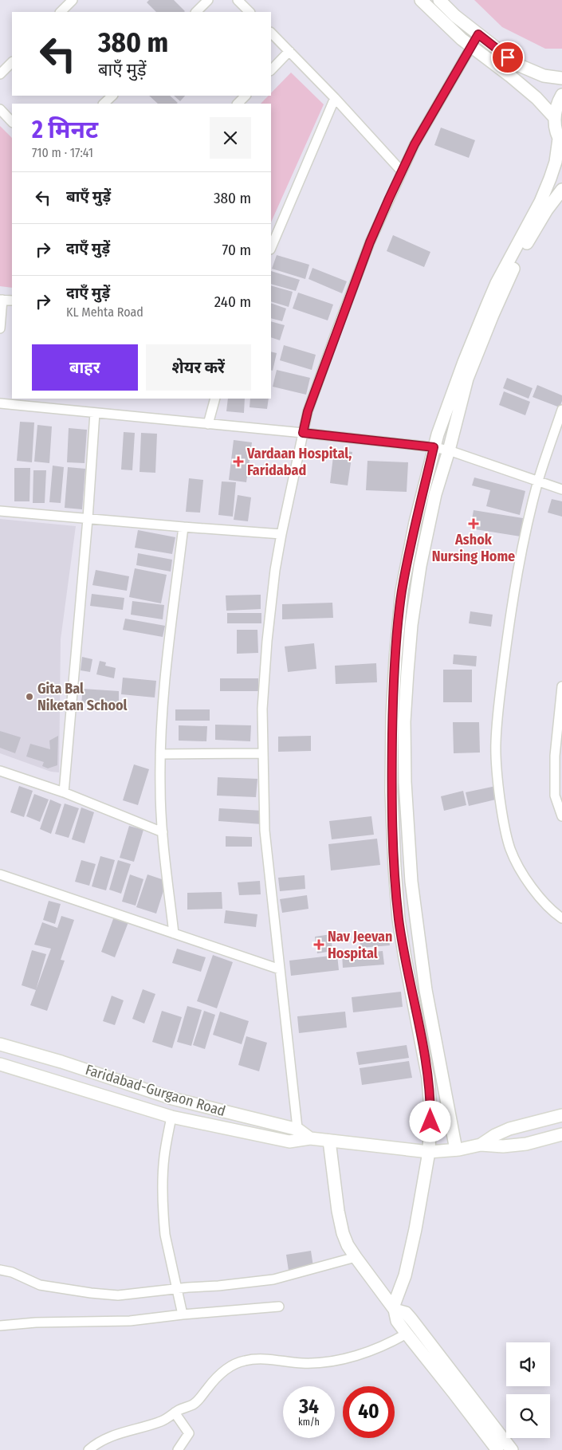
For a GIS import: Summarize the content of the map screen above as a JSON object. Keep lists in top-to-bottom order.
{
  "streets": {
    "street": ["Faridabad-Gurgaon Road"]
  },
  "places": {
    "health": ["Vardaan Hospital, Faridabad", "Ashok Nursing Home", "Nav Jeevan Hospital"],
    "other": ["Gita Bal Niketan School"]
  },
  "page": {
    "turn": ["380 m", "बाएँ मुड़ें"],
    "heading": ["2 मिनट", "710 m · 17:41"],
    "list": [
      {
        "name": "बाएँ मुड़ें",
        "value": "380 m"
      },
      {
        "name": "दाएँ मुड़ें",
        "value": "70 m"
      },
      {
        "name": "दाएँ मुड़ें",
        "note": "KL Mehta Road",
        "value": "240 m"
      }
    ],
    "buttons": ["बाहर", "शेयर करें"],
    "speed": "34 km/h",
    "limit": "40"
  }
}
